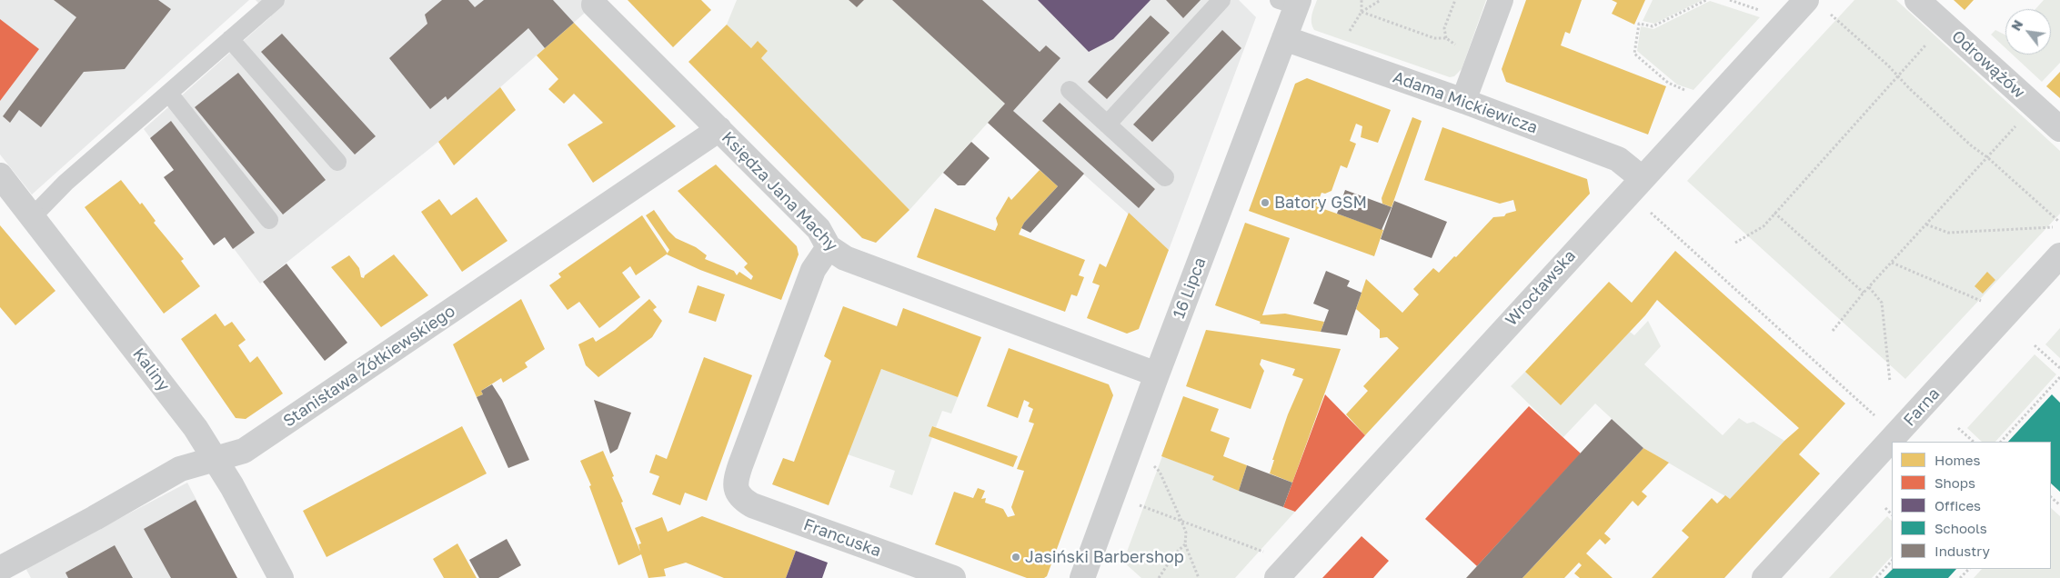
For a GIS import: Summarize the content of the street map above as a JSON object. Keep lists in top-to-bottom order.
{
  "streets": {
    "street": [
      "Odrowążów",
      "Adama Mickiewicza",
      "Księdza Jana Machy",
      "16 Lipca",
      "Wrocławska",
      "Stanisława Żółkiewskiego",
      "Kaliny",
      "Farna",
      "Francuska"
    ]
  },
  "crossings": [
    ["Adama Mickiewicza", "16 Lipca"],
    ["Adama Mickiewicza", "Wrocławska"],
    ["Księdza Jana Machy", "16 Lipca"],
    ["Księdza Jana Machy", "Stanisława Żółkiewskiego"],
    ["Księdza Jana Machy", "Francuska"],
    ["Stanisława Żółkiewskiego", "Kaliny"]
  ],
  "places": ["Batory GSM", "Jasiński Barbershop"],
  "legend": [
    "Homes",
    "Shops",
    "Offices",
    "Schools",
    "Industry"
  ],
  "north": "top left"
}
